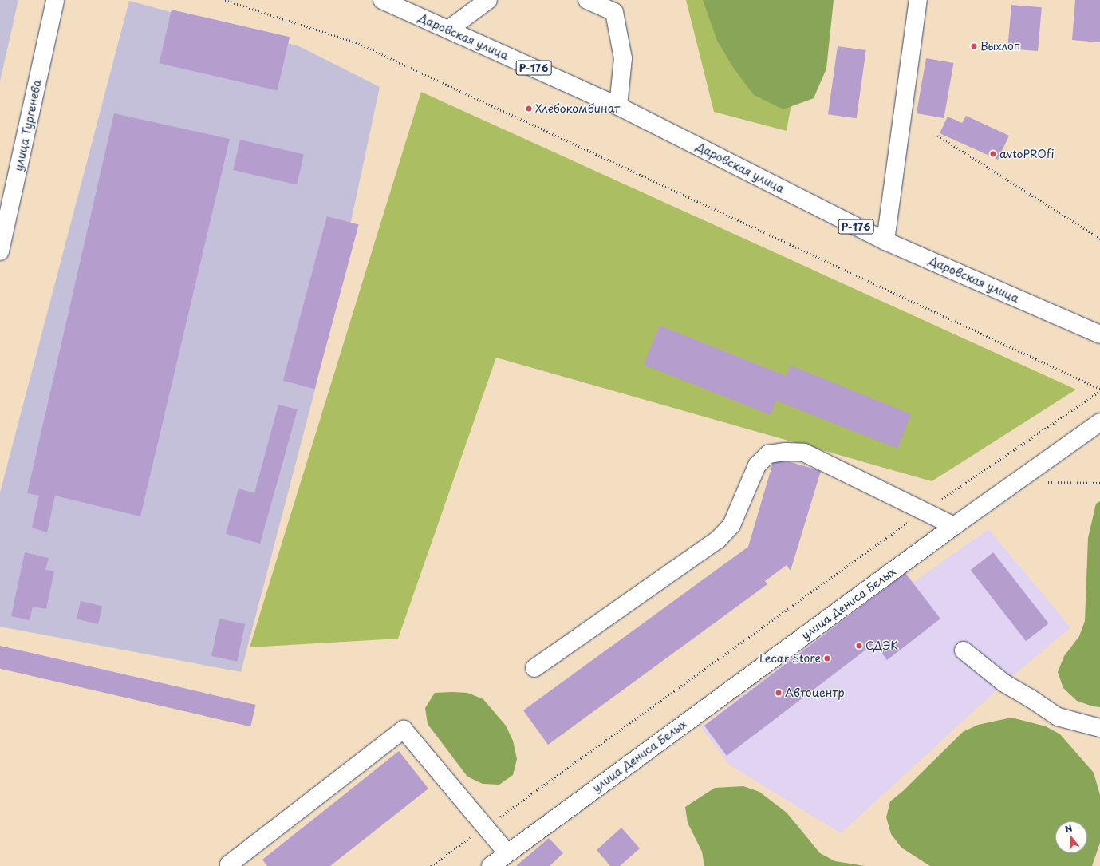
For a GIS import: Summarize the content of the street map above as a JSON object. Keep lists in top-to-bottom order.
{
  "streets": {
    "main road": [
      "Даровская улица",
      "Р-176",
      "улица Тургенева",
      "улица Дениса Белых"
    ]
  },
  "places": [
    "Выхлоп",
    "Хлебокомбинат",
    "avtoPROfi",
    "СДЭК",
    "Lecar Store",
    "Автоцентр"
  ],
  "north": "top"
}
